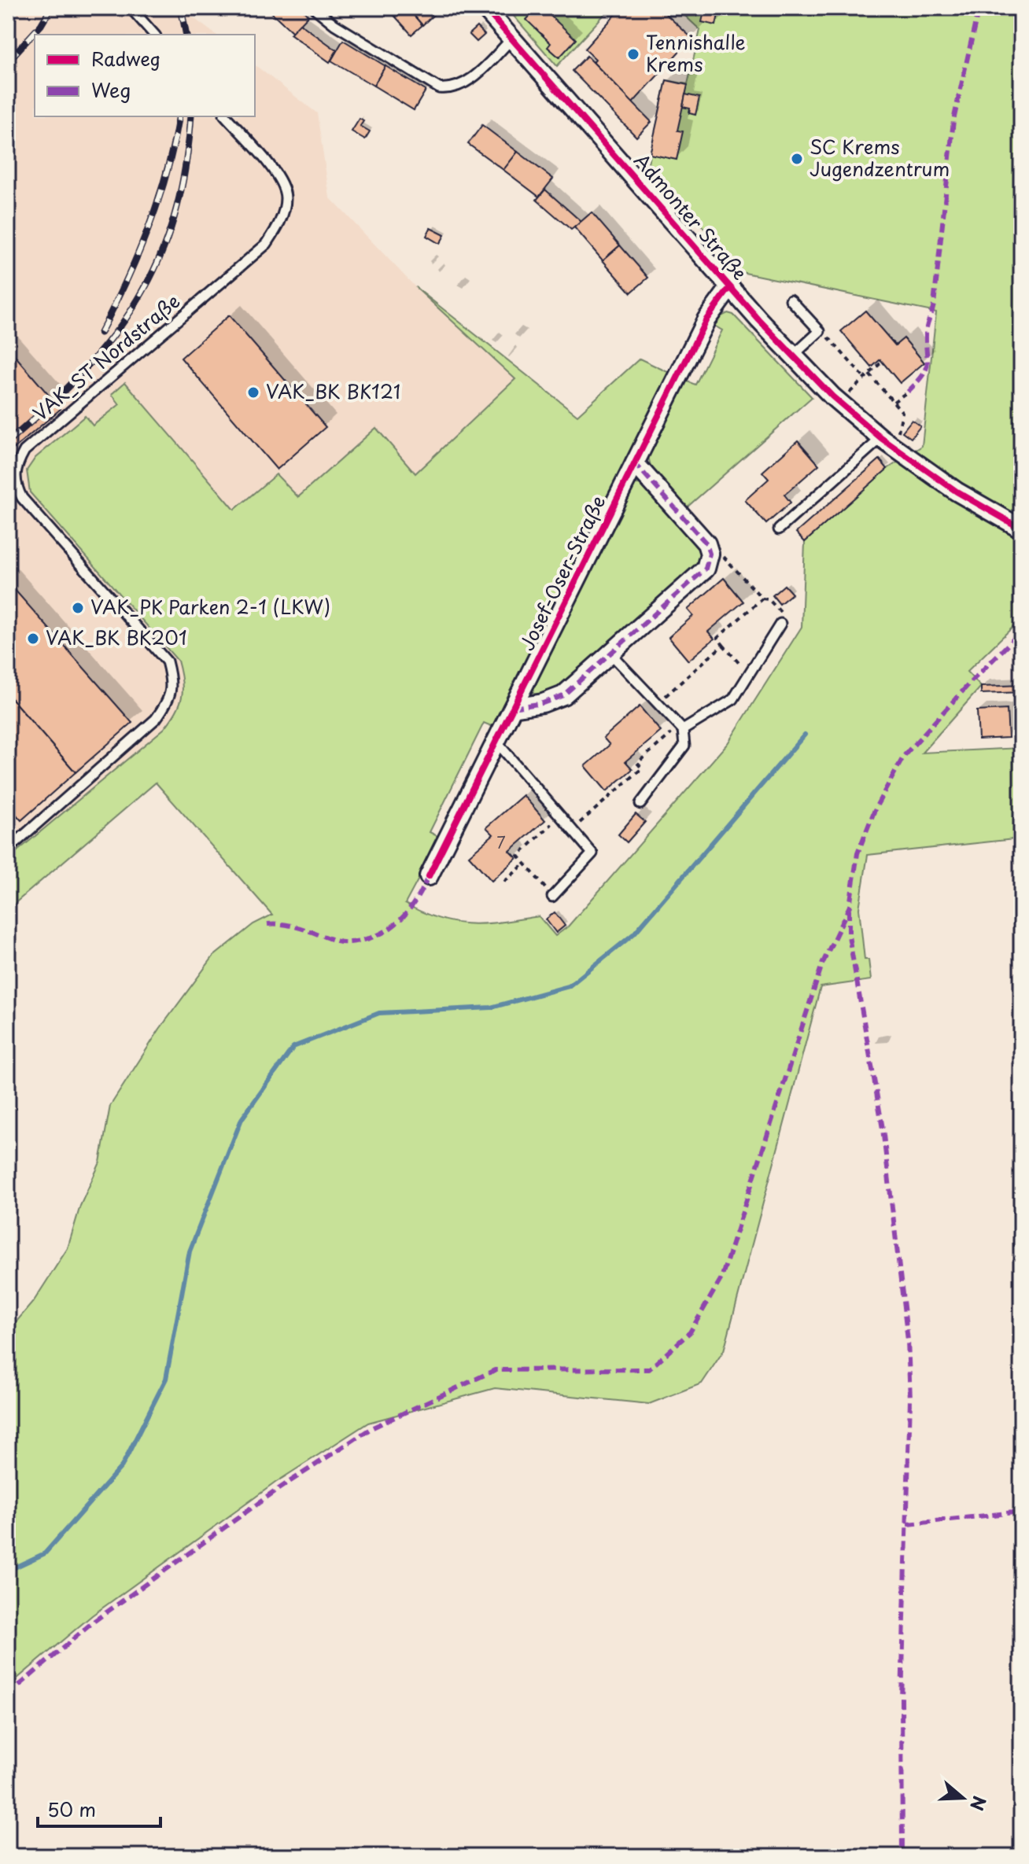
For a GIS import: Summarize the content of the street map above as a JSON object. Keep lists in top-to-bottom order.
{
  "streets": {
    "street": ["Admonter Straße", "Josef-Oser-Straße"],
    "lane": ["VAK_ST Nordstraße"]
  },
  "crossings": [
    ["Admonter Straße", "Josef-Oser-Straße"]
  ],
  "places": [
    "Tennishalle Krems",
    "SC Krems Jugendzentrum",
    "VAK_BK BK121",
    "VAK_PK Parken 2-1 (LKW)",
    "VAK_BK BK201"
  ],
  "house_numbers": ["7"],
  "legend": ["Radweg", "Weg"],
  "scale_bar": "50 m",
  "north": "right"
}
